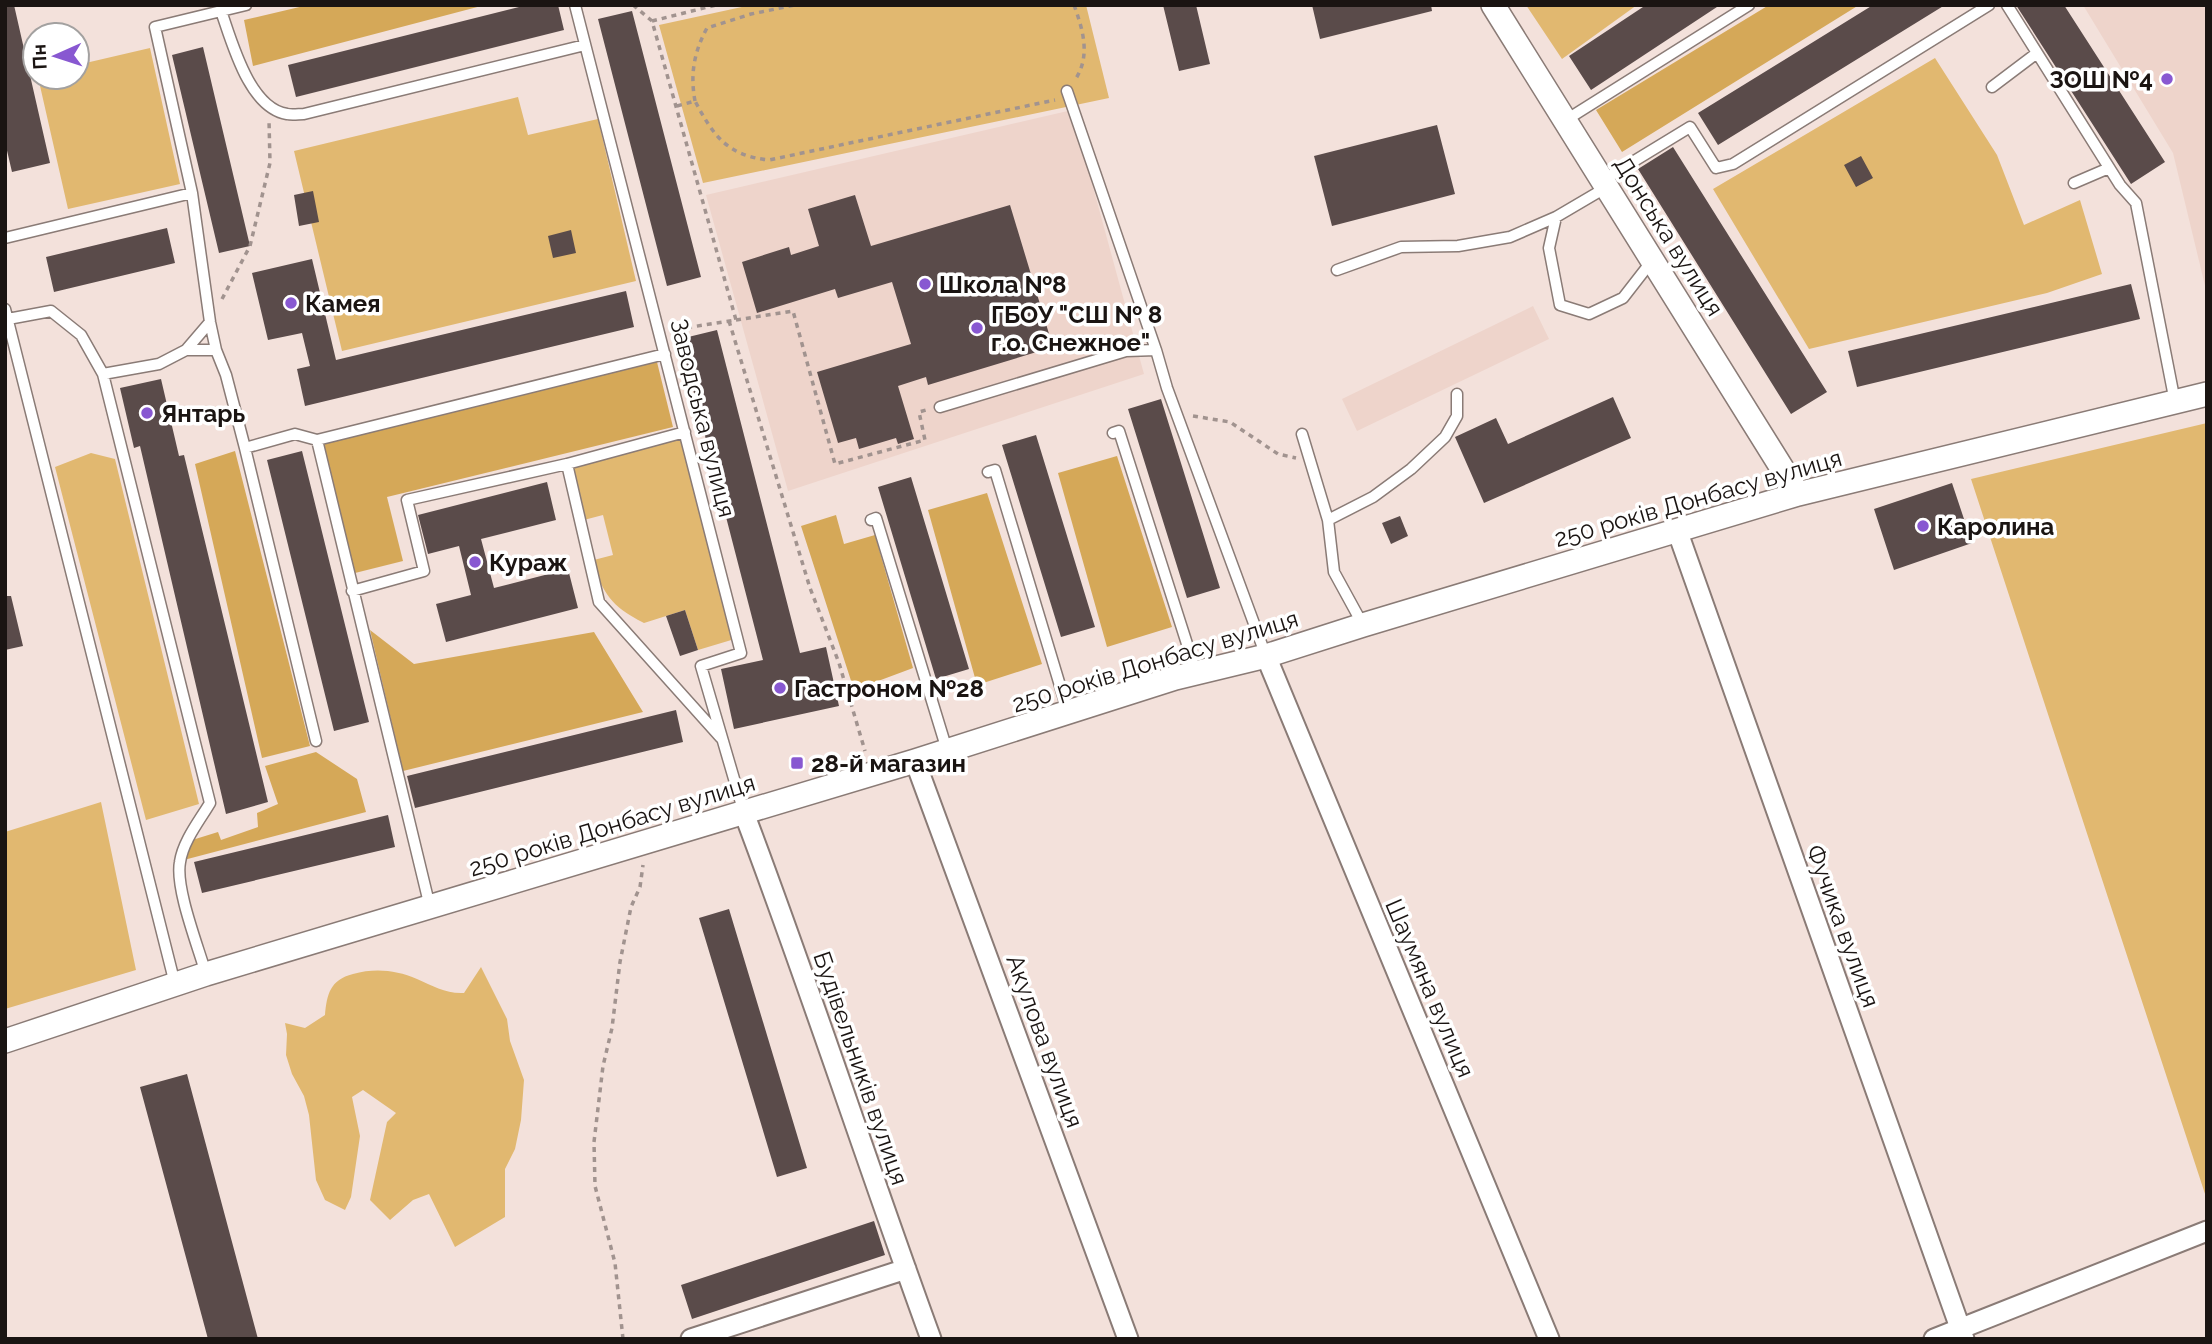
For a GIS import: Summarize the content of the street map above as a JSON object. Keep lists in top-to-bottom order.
{
  "streets": {
    "street": [
      "Донська вулиця",
      "250 років Донбасу вулиця",
      "Фучика вулиця",
      "Шаумяна вулиця",
      "Акулова вулиця",
      "Будівельників вулиця"
    ],
    "lane": ["Заводська вулиця"]
  },
  "crossings": [
    ["Донська вулиця", "250 років Донбасу вулиця"],
    ["Заводська вулиця", "250 років Донбасу вулиця"],
    ["Заводська вулиця", "Будівельників вулиця"],
    ["250 років Донбасу вулиця", "Фучика вулиця"],
    ["250 років Донбасу вулиця", "Шаумяна вулиця"],
    ["250 років Донбасу вулиця", "Акулова вулиця"],
    ["250 років Донбасу вулиця", "Будівельників вулиця"]
  ],
  "places": {
    "other": [
      "ЗОШ №4",
      "Школа №8",
      "Камея",
      "ГБОУ \"СШ № 8 г.о. Снежное\"",
      "Янтарь",
      "Каролина",
      "Кураж",
      "Гастроном №28"
    ],
    "transit": ["28-й магазин"]
  },
  "north": "left"
}
